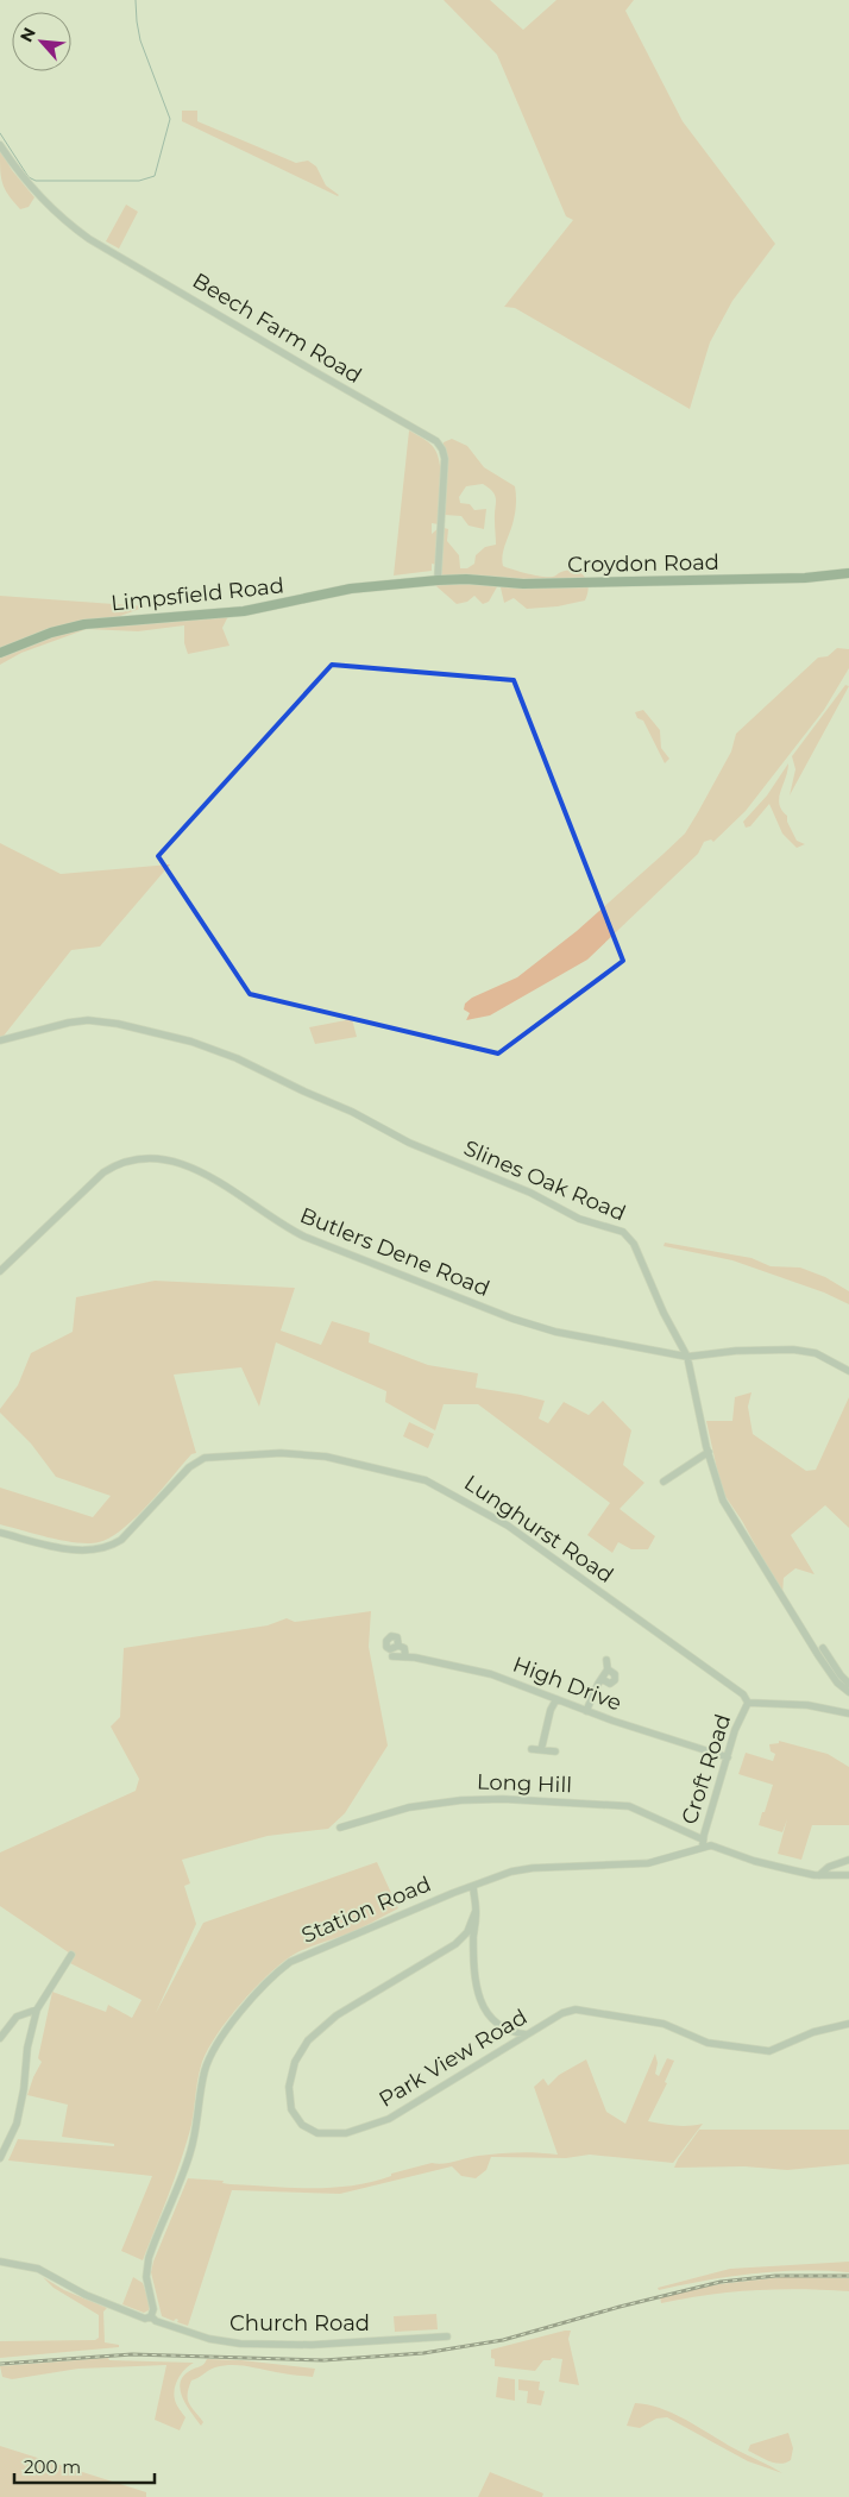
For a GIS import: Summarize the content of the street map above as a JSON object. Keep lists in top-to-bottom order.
{
  "streets": {
    "main road": ["Croydon Road", "Limpsfield Road"],
    "street": [
      "Beech Farm Road",
      "Slines Oak Road",
      "Butlers Dene Road",
      "Lunghurst Road",
      "High Drive",
      "Croft Road",
      "Long Hill",
      "Station Road",
      "Park View Road",
      "Church Road"
    ]
  },
  "crossings": [
    ["Beech Farm Road", "Croydon Road"],
    ["Beech Farm Road", "Limpsfield Road"],
    ["Croydon Road", "Limpsfield Road"],
    ["Slines Oak Road", "Butlers Dene Road"],
    ["Lunghurst Road", "Croft Road"],
    ["High Drive", "Croft Road"],
    ["Croft Road", "Long Hill"],
    ["Croft Road", "Station Road"],
    ["Long Hill", "Station Road"],
    ["Station Road", "Church Road"]
  ],
  "scale_bar": "200 m",
  "north": "top left"
}
